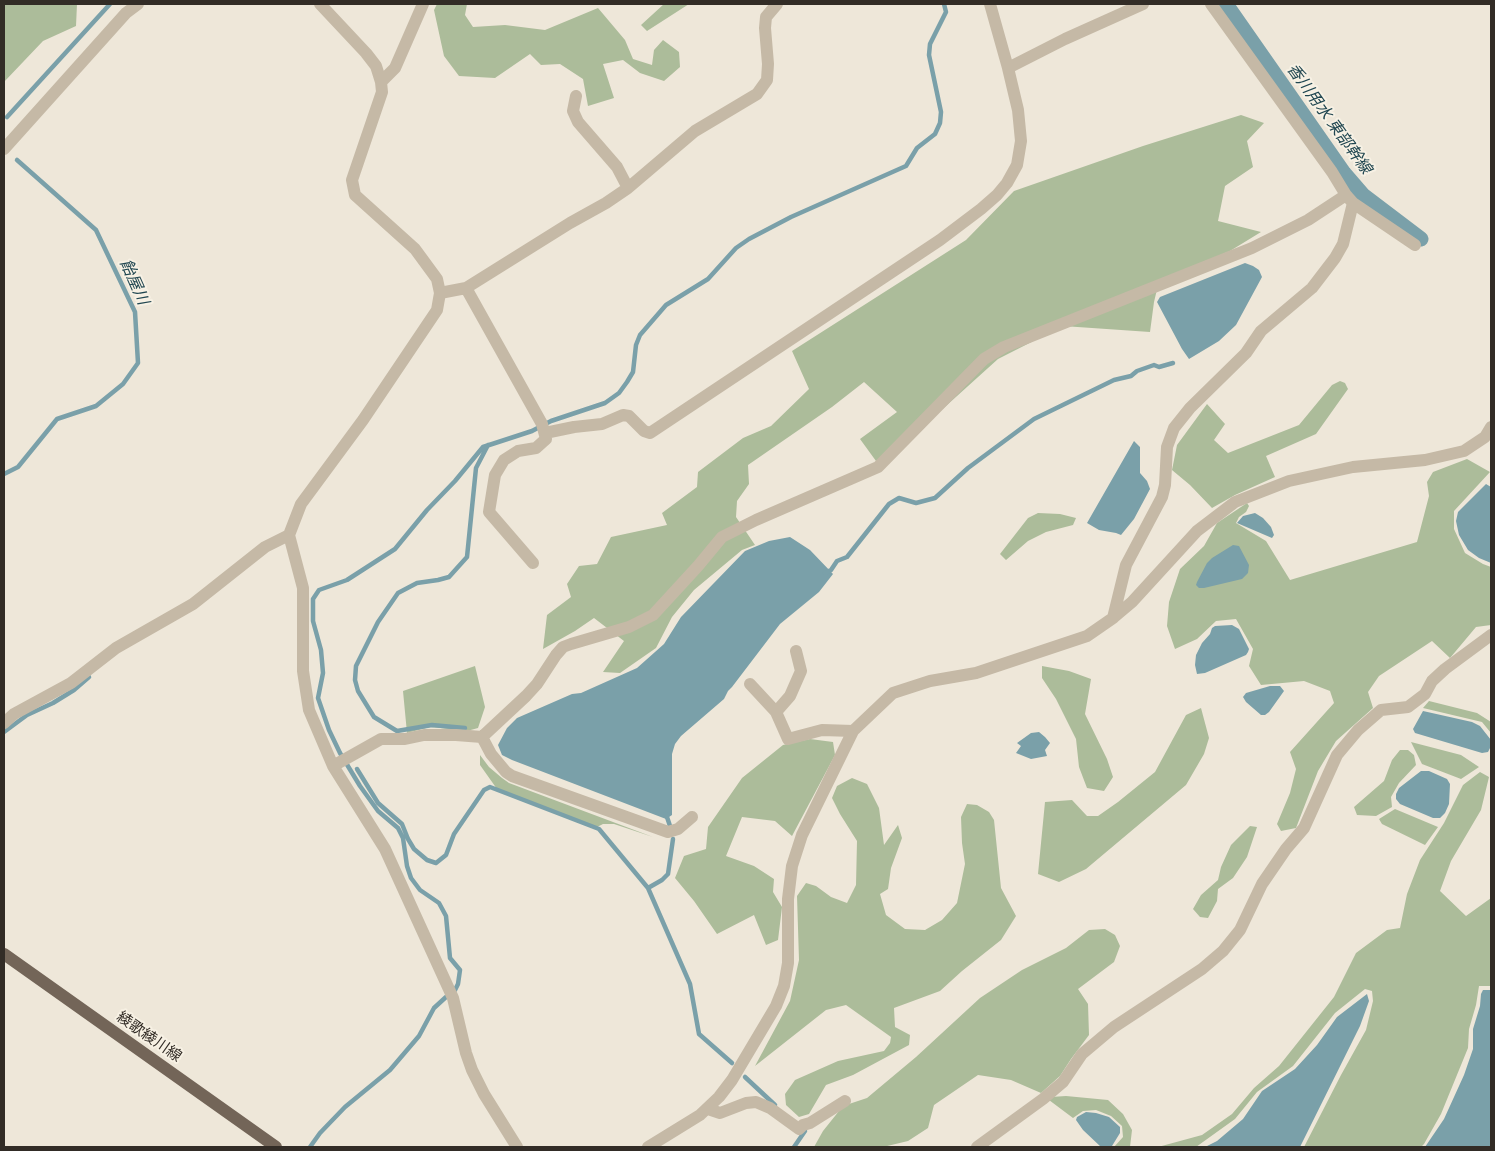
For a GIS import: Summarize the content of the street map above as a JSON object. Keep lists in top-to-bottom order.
{
  "streets": {
    "main road": ["綾歌綾川線"]
  },
  "water": ["香川用水 東部幹線", "飴屋川"]
}
